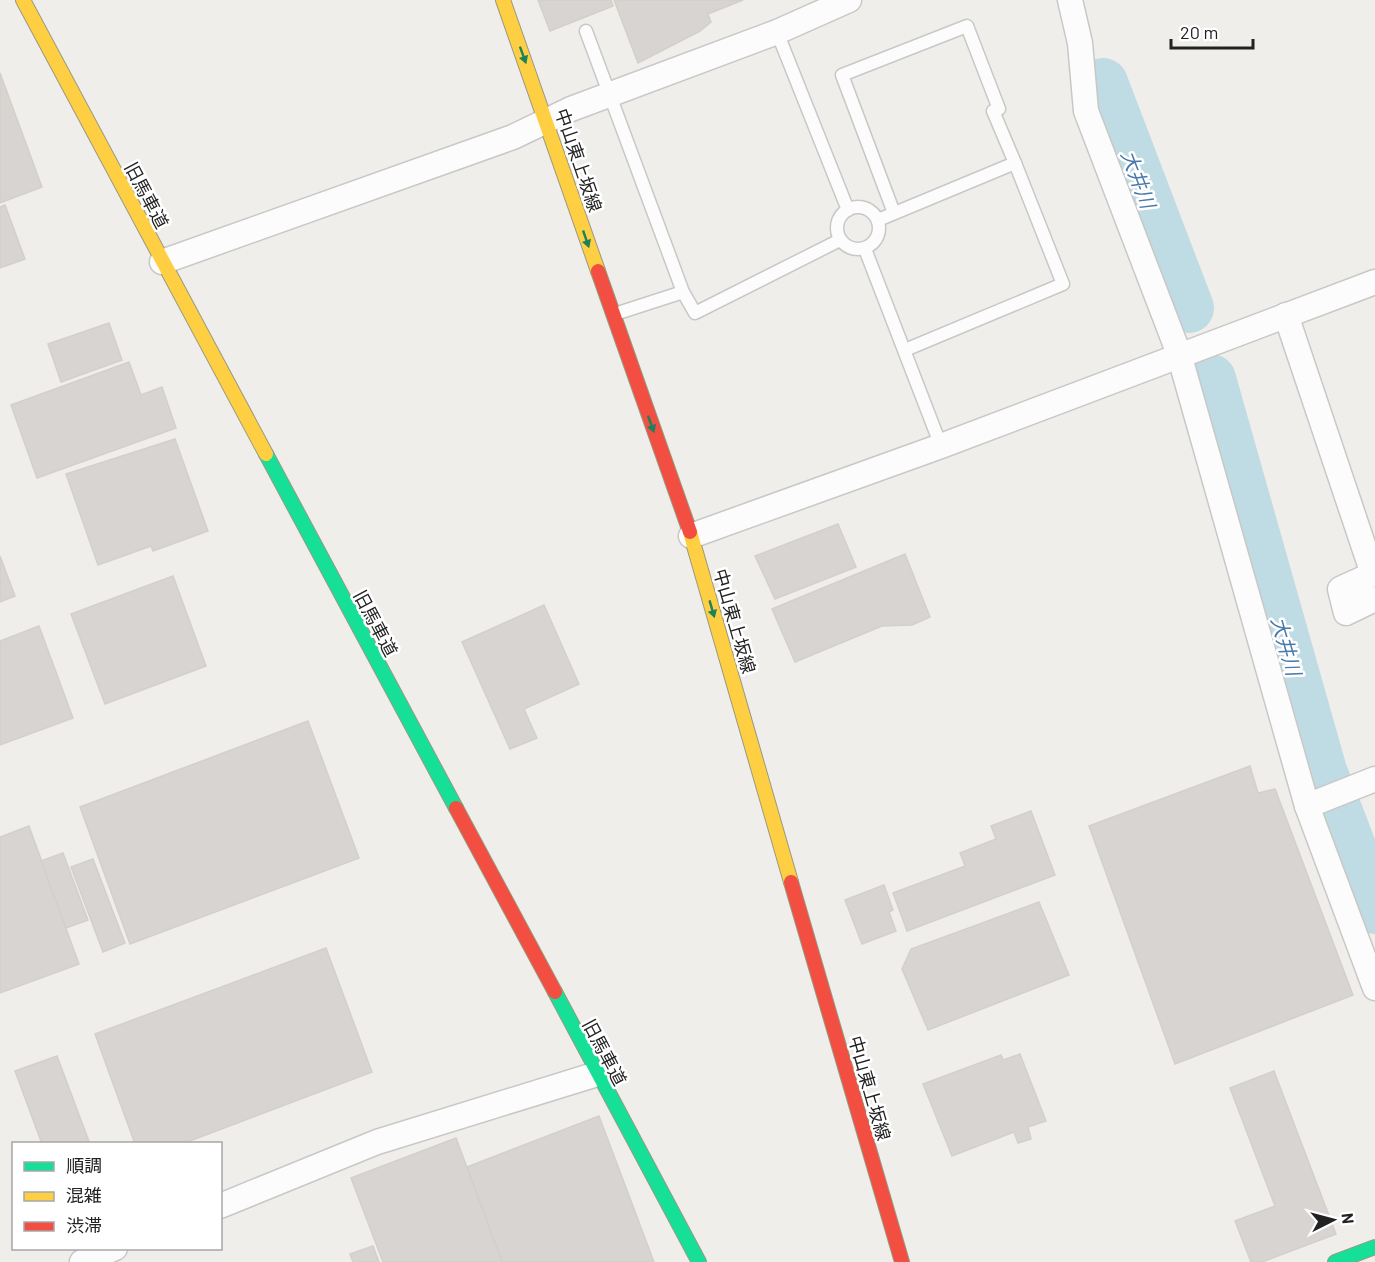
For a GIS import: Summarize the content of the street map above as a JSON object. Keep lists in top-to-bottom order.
{
  "streets": {
    "street": ["中山東上坂線", "旧馬車道"]
  },
  "one_way": ["中山東上坂線"],
  "water": ["大井川"],
  "legend": ["順調", "混雑", "渋滞"],
  "scale_bar": "20 m",
  "north": "right"
}
